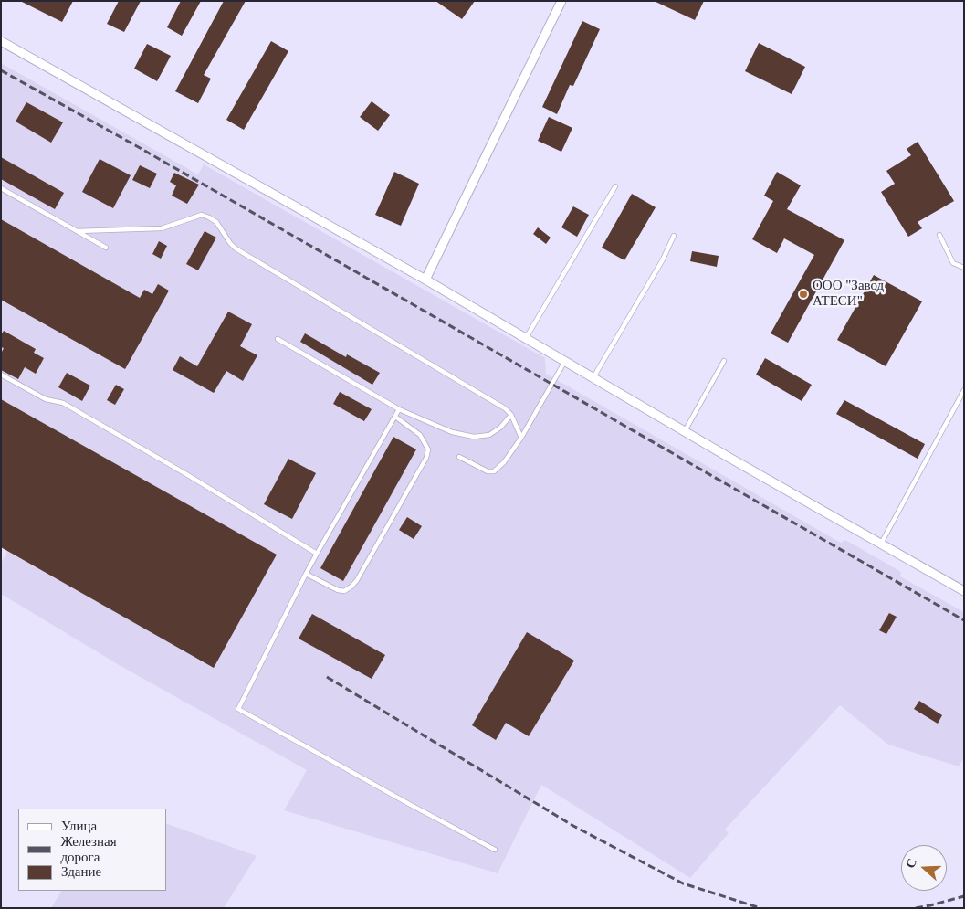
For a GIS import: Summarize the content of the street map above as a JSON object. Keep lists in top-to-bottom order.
{
  "places": ["ООО \"Завод АТЕСИ\""],
  "legend": ["Улица", "Железная дорога", "Здание"],
  "north": "left"
}
